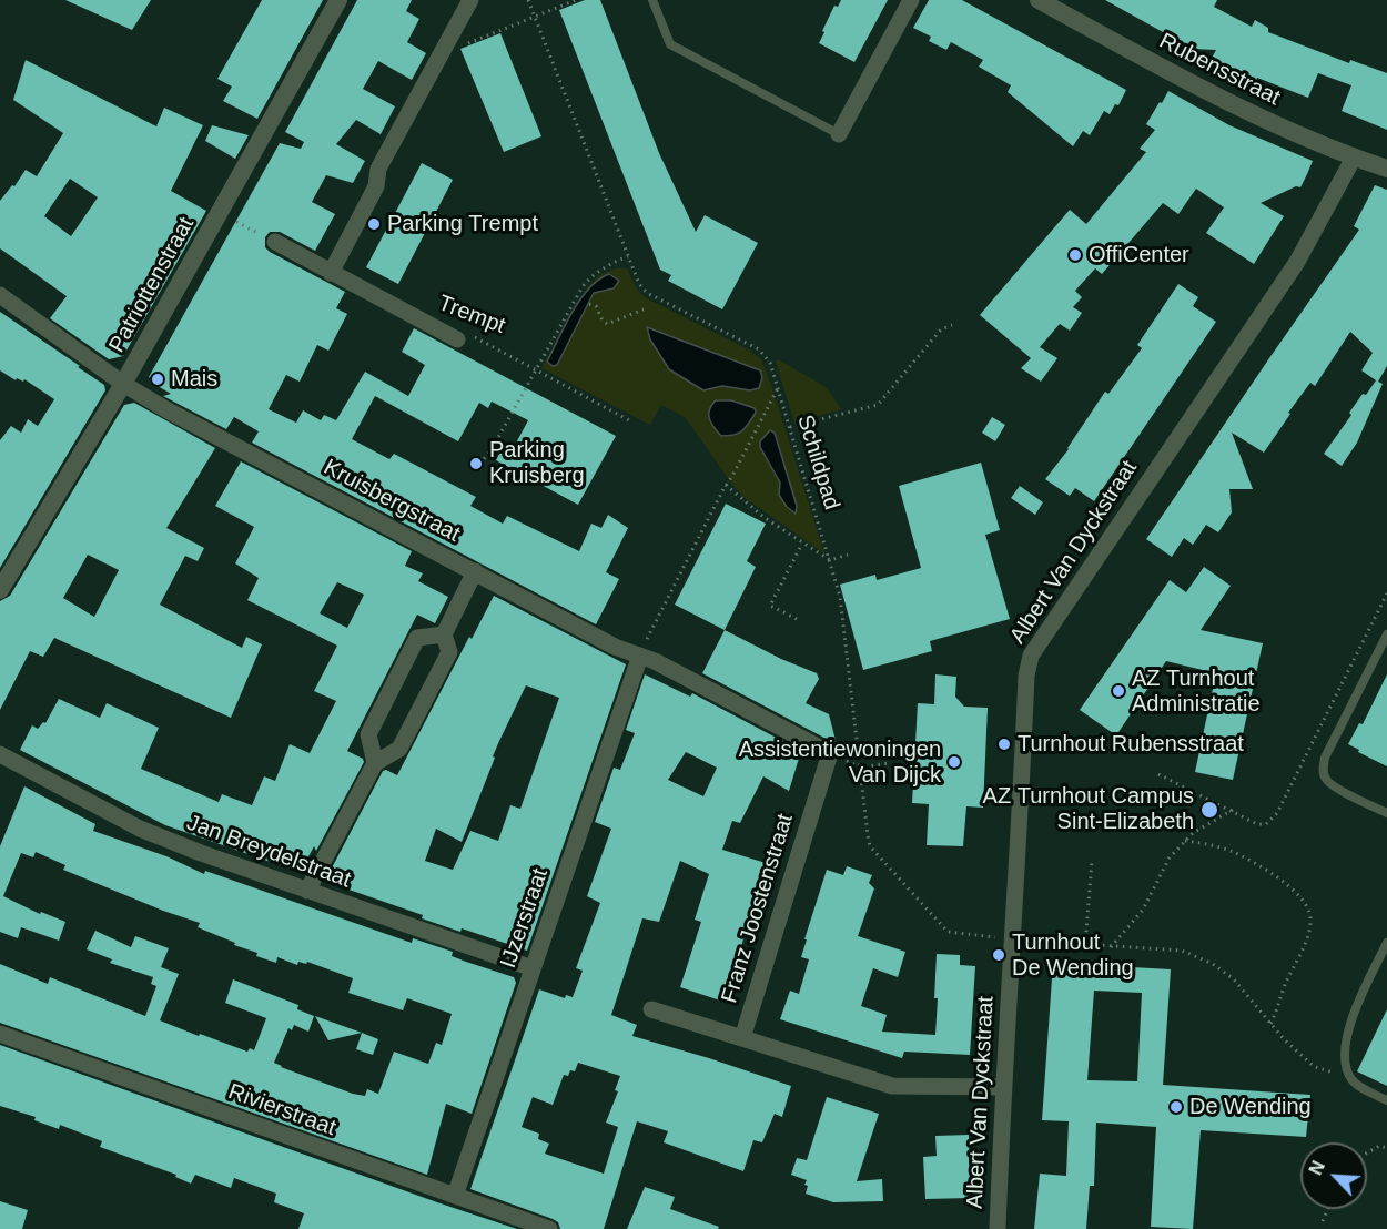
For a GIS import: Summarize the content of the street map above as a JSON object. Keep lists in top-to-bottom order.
{
  "streets": {
    "street": [
      "Rubensstraat",
      "Patriottenstraat",
      "Trempt",
      "Kruisbergstraat",
      "Albert Van Dyckstraat",
      "Jan Breydelstraat",
      "Franz Joostenstraat",
      "IJzerstraat",
      "Rivierstraat"
    ],
    "path": ["Schildpad"]
  },
  "crossings": [
    ["Rubensstraat", "Albert Van Dyckstraat"],
    ["Patriottenstraat", "Kruisbergstraat"],
    ["Schildpad", "Albert Van Dyckstraat"],
    ["Kruisbergstraat", "Franz Joostenstraat"],
    ["Kruisbergstraat", "IJzerstraat"],
    ["Albert Van Dyckstraat", "Franz Joostenstraat"],
    ["Jan Breydelstraat", "IJzerstraat"],
    ["IJzerstraat", "Rivierstraat"]
  ],
  "places": [
    "Parking Trempt",
    "OffiCenter",
    "Mais",
    "Parking Kruisberg",
    "AZ Turnhout Administratie",
    "Turnhout Rubensstraat",
    "Assistentiewoningen Van Dijck",
    "AZ Turnhout Campus Sint-Elizabeth",
    "Turnhout De Wending",
    "De Wending"
  ],
  "north": "top left"
}
